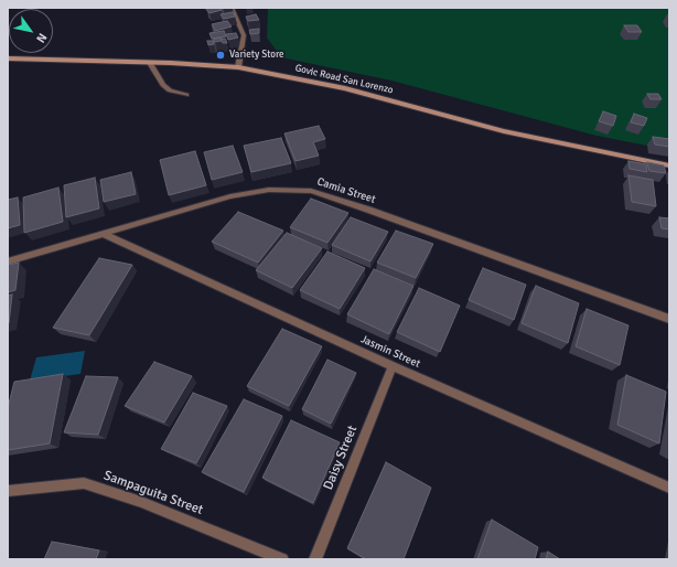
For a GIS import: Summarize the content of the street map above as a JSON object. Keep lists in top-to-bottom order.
{
  "streets": {
    "main road": ["Govic Road San Lorenzo"],
    "street": [
      "Camia Street",
      "Jasmin Street",
      "Daisy Street",
      "Sampaguita Street"
    ]
  },
  "crossings": [
    ["Camia Street", "Jasmin Street"],
    ["Jasmin Street", "Daisy Street"]
  ],
  "places": ["Variety Store"],
  "north": "bottom right"
}
